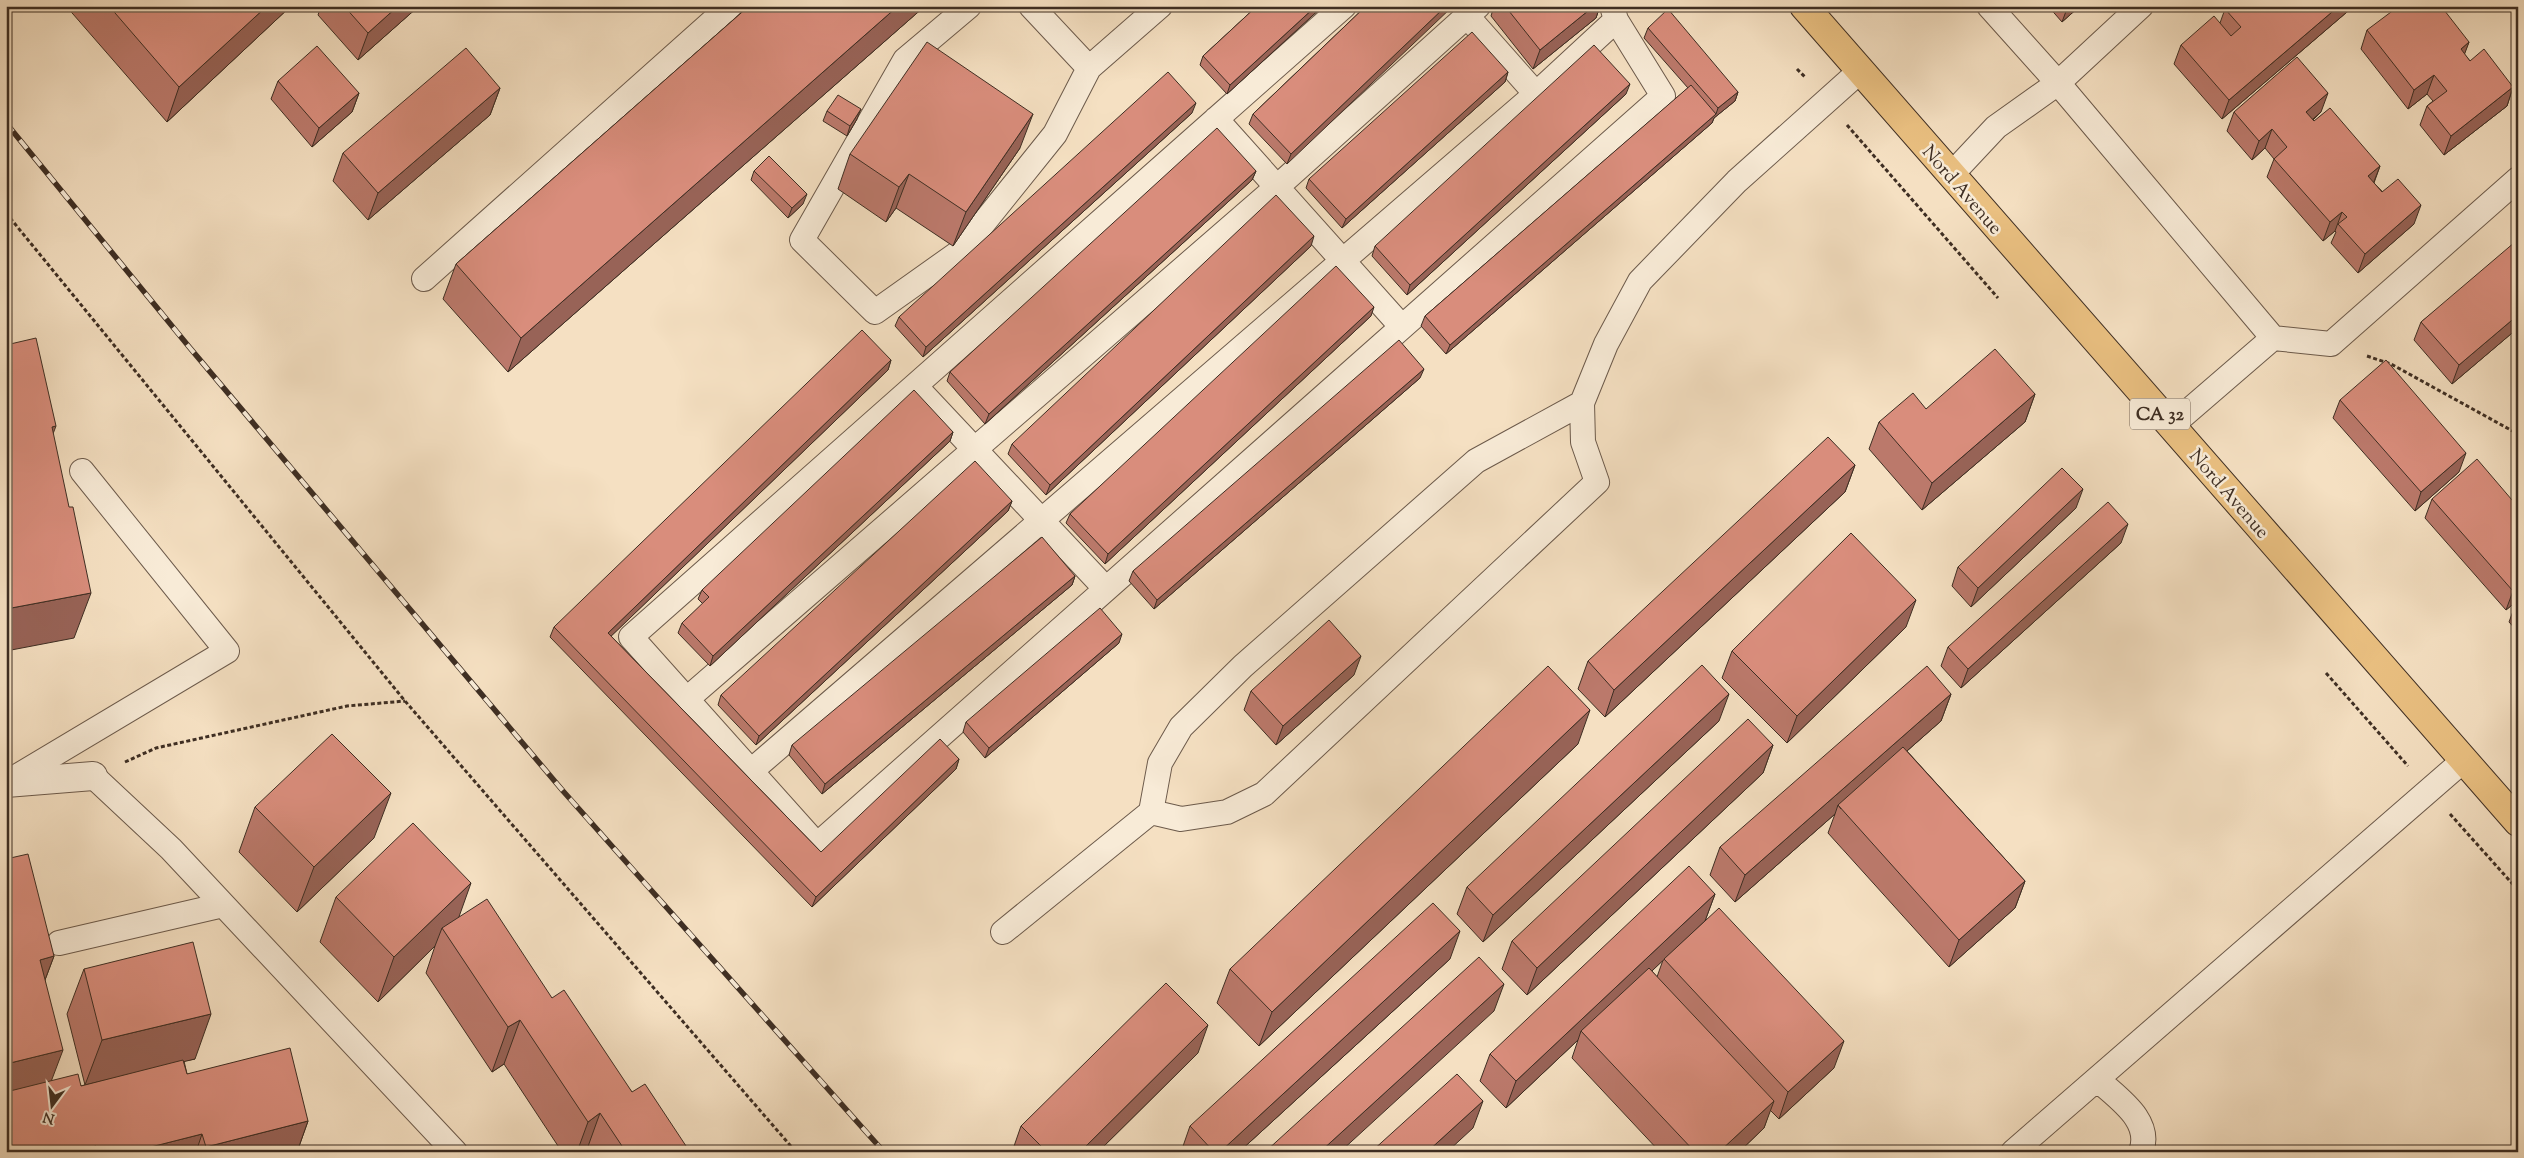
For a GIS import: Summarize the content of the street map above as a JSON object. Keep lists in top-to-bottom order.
{
  "streets": {
    "main road": ["Nord Avenue", "CA 32"]
  },
  "north": "bottom"
}
